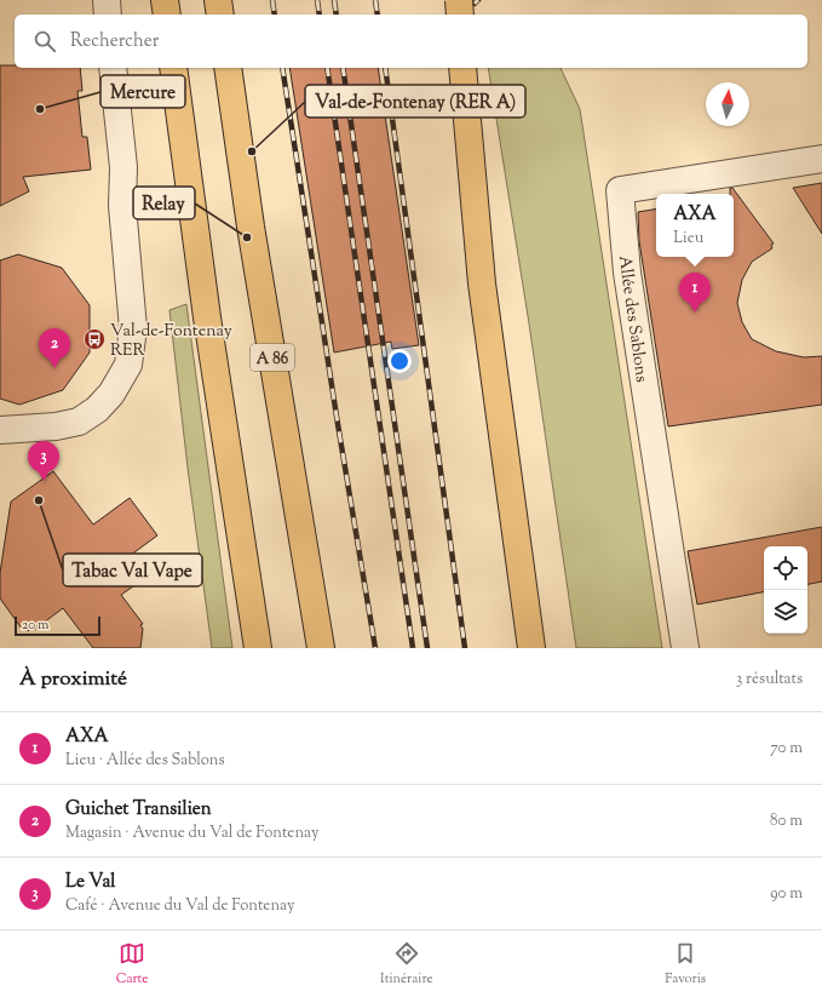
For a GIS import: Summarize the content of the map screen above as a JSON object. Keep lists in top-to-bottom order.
{
  "streets": {
    "highway": ["A 86"],
    "street": ["Allée des Sablons"]
  },
  "places": {
    "other": [
      "Mercure",
      "Val-de-Fontenay (RER A)",
      "Relay",
      "Tabac Val Vape"
    ],
    "bus stop": ["Val-de-Fontenay RER"]
  },
  "scale_bar": "20 m",
  "north": "top",
  "page": {
    "search": "Rechercher",
    "popup": ["AXA", "Lieu"],
    "pins": ["1", "2", "3"],
    "scale": "20 m",
    "heading": ["À proximité", "3 résultats"],
    "list": [
      {
        "mark": "1",
        "name": "AXA",
        "note": "Lieu · Allée des Sablons",
        "value": "70 m"
      },
      {
        "mark": "2",
        "name": "Guichet Transilien",
        "note": "Magasin · Avenue du Val de Fontenay",
        "value": "80 m"
      },
      {
        "mark": "3",
        "name": "Le Val",
        "note": "Café · Avenue du Val de Fontenay",
        "value": "90 m"
      }
    ],
    "nav": ["Carte", "Itinéraire", "Favoris"]
  }
}
